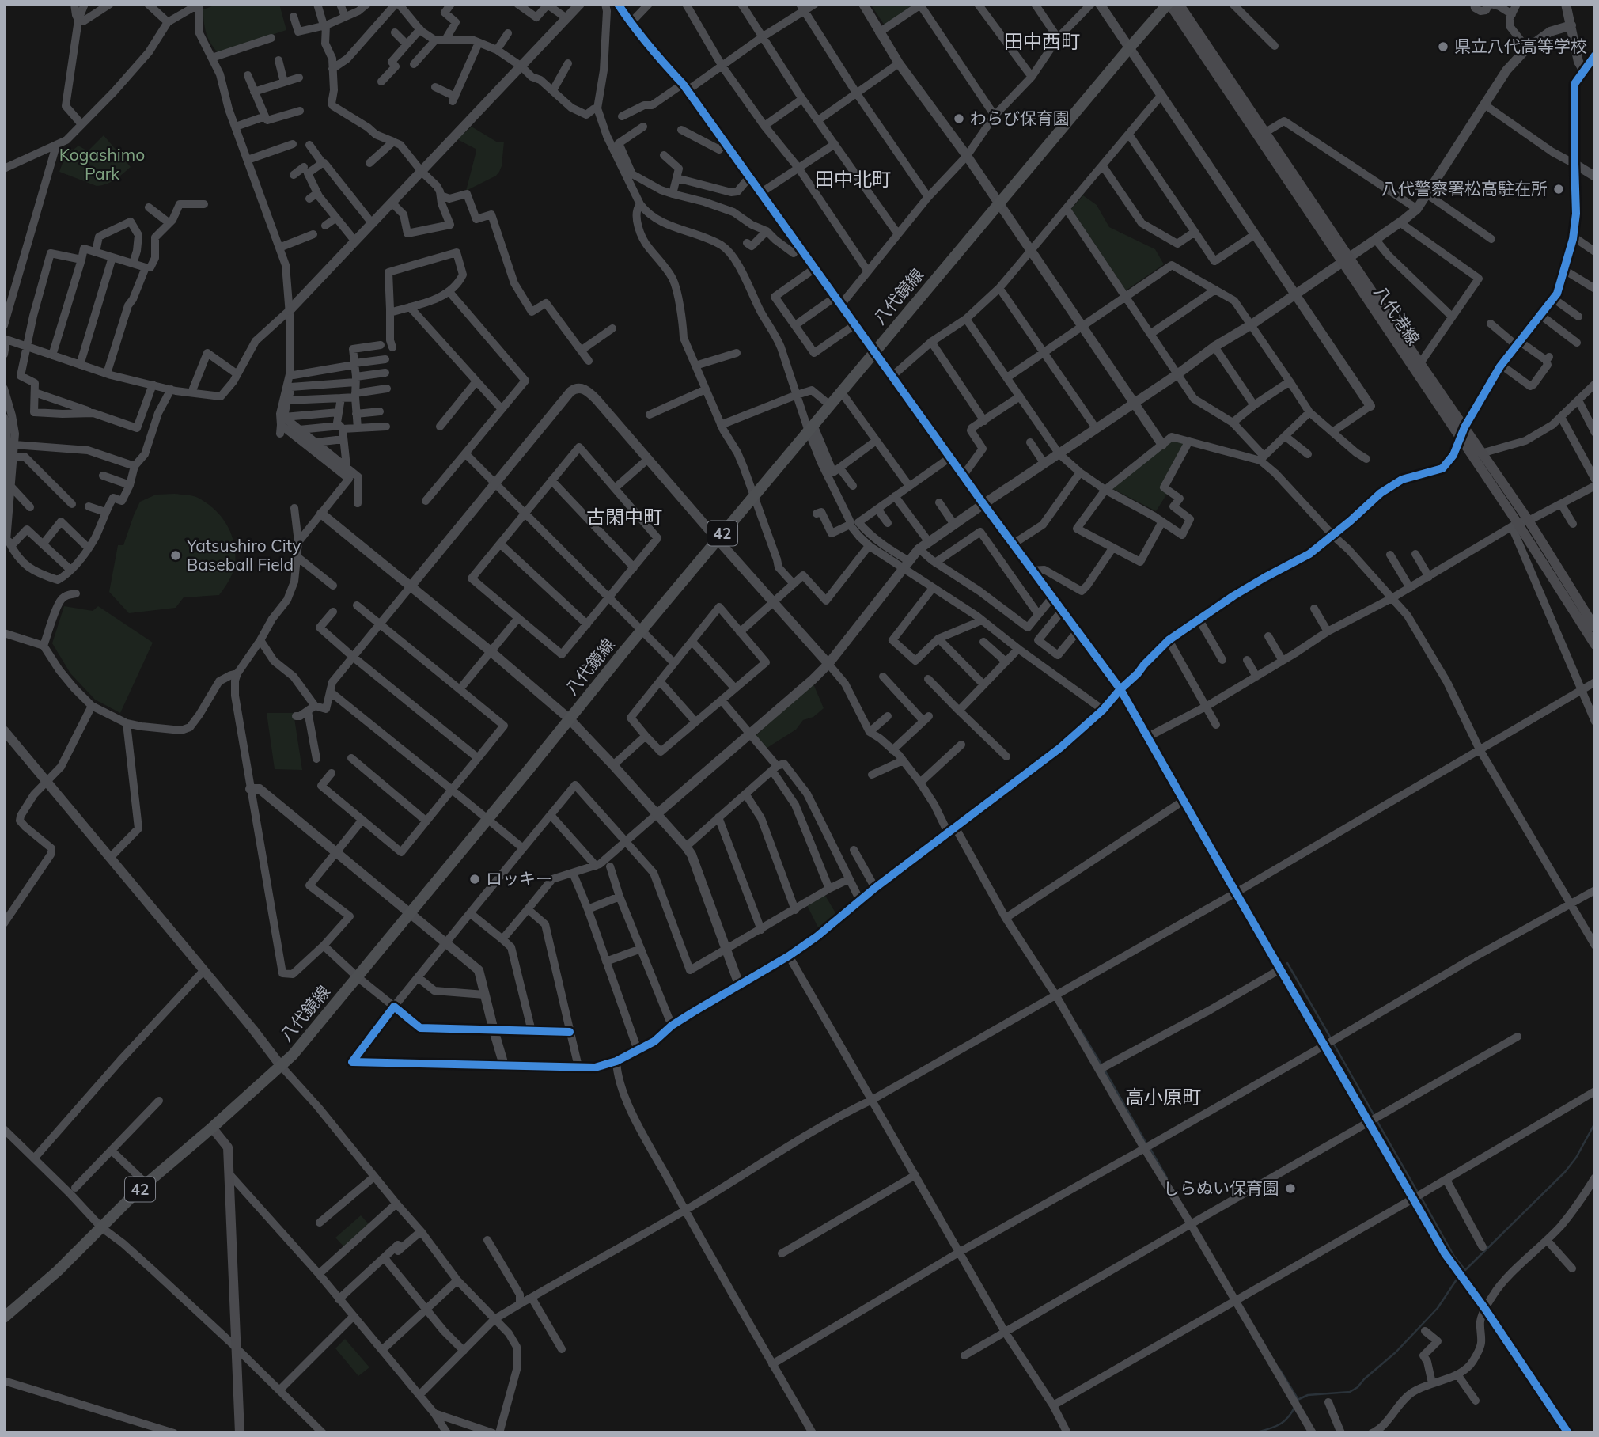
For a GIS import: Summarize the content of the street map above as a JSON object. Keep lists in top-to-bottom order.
{
  "streets": {
    "main road": ["八代鏡線", "八代港線", "42"]
  },
  "crossings": [
    ["八代鏡線", "八代港線"]
  ],
  "districts": [
    "田中西町",
    "田中北町",
    "古閑中町",
    "高小原町"
  ],
  "parks": ["Kogashimo Park"],
  "places": [
    "県立八代高等学校",
    "わらび保育園",
    "八代警察署松高駐在所",
    "Yatsushiro City Baseball Field",
    "ロッキー",
    "しらぬい保育園"
  ]
}
